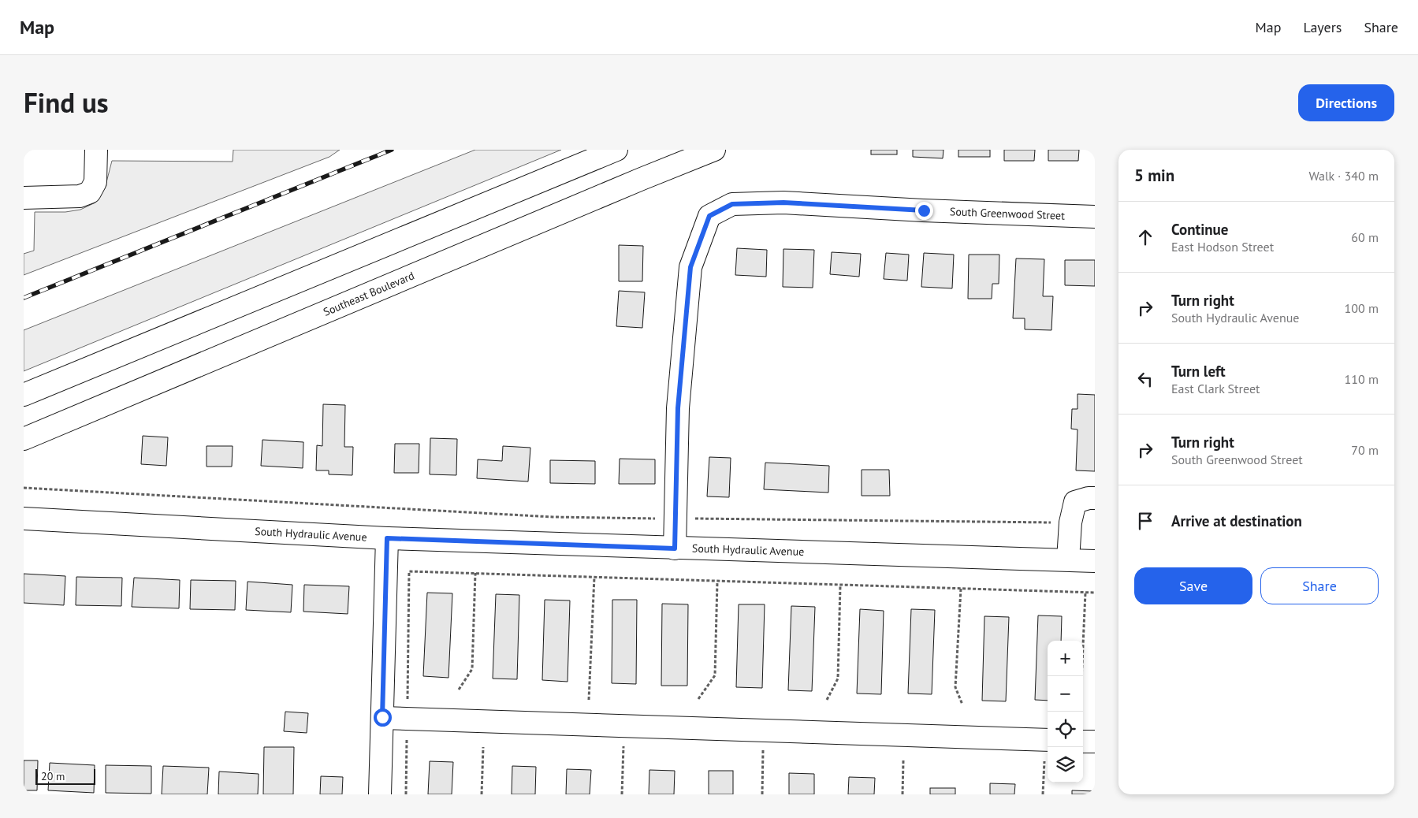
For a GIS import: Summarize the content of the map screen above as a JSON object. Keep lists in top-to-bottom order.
{
  "streets": {
    "street": ["South Greenwood Street", "Southeast Boulevard", "South Hydraulic Avenue"]
  },
  "scale_bar": "20 m",
  "page": {
    "header": "Map",
    "nav": ["Map", "Layers", "Share"],
    "title": "Find us",
    "buttons": [
      "Directions",
      ["Save", "Share"]
    ],
    "heading": ["5 min", "Walk · 340 m"],
    "list": [
      ["Continue", "East Hodson Street", "60 m"],
      ["Turn right", "South Hydraulic Avenue", "100 m"],
      ["Turn left", "East Clark Street", "110 m"],
      ["Turn right", "South Greenwood Street", "70 m"],
      "Arrive at destination"
    ],
    "map_buttons": ["+", "−"],
    "scale": "20 m"
  }
}
